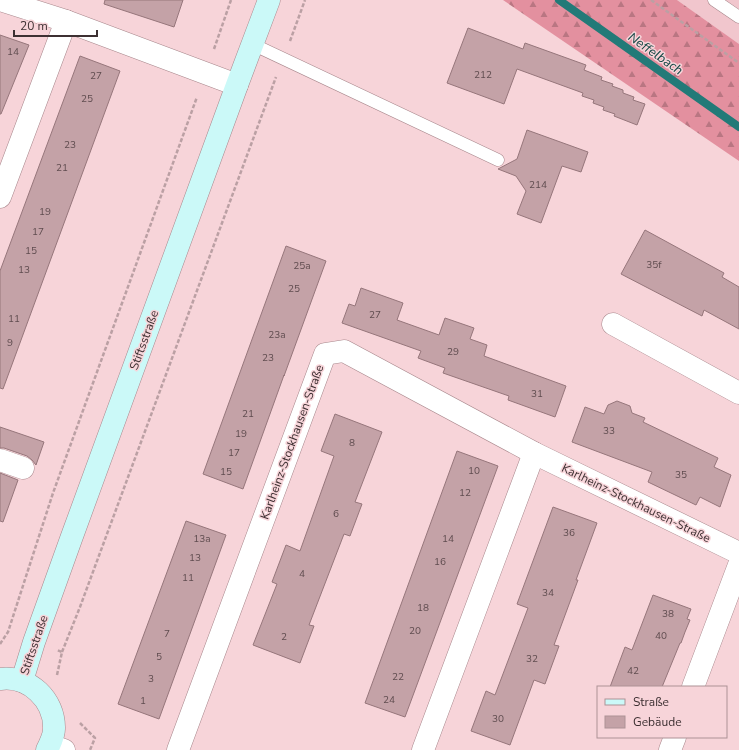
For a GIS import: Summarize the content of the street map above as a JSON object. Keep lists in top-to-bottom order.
{
  "streets": {
    "street": ["Stiftsstraße", "Karlheinz-Stockhausen-Straße"]
  },
  "water": ["Neffelbach"],
  "house_numbers": [
    "14",
    "212",
    "27",
    "25",
    "23",
    "21",
    "214",
    "19",
    "17",
    "15",
    "35f",
    "25a",
    "13",
    "25",
    "27",
    "11",
    "23a",
    "9",
    "29",
    "23",
    "31",
    "21",
    "33",
    "19",
    "8",
    "17",
    "10",
    "15",
    "35",
    "12",
    "6",
    "36",
    "13a",
    "14",
    "13",
    "16",
    "4",
    "11",
    "34",
    "18",
    "38",
    "20",
    "7",
    "40",
    "2",
    "5",
    "32",
    "42",
    "22",
    "3",
    "24",
    "1",
    "30"
  ],
  "legend": ["Straße", "Gebäude"],
  "scale_bar": "20 m"
}
